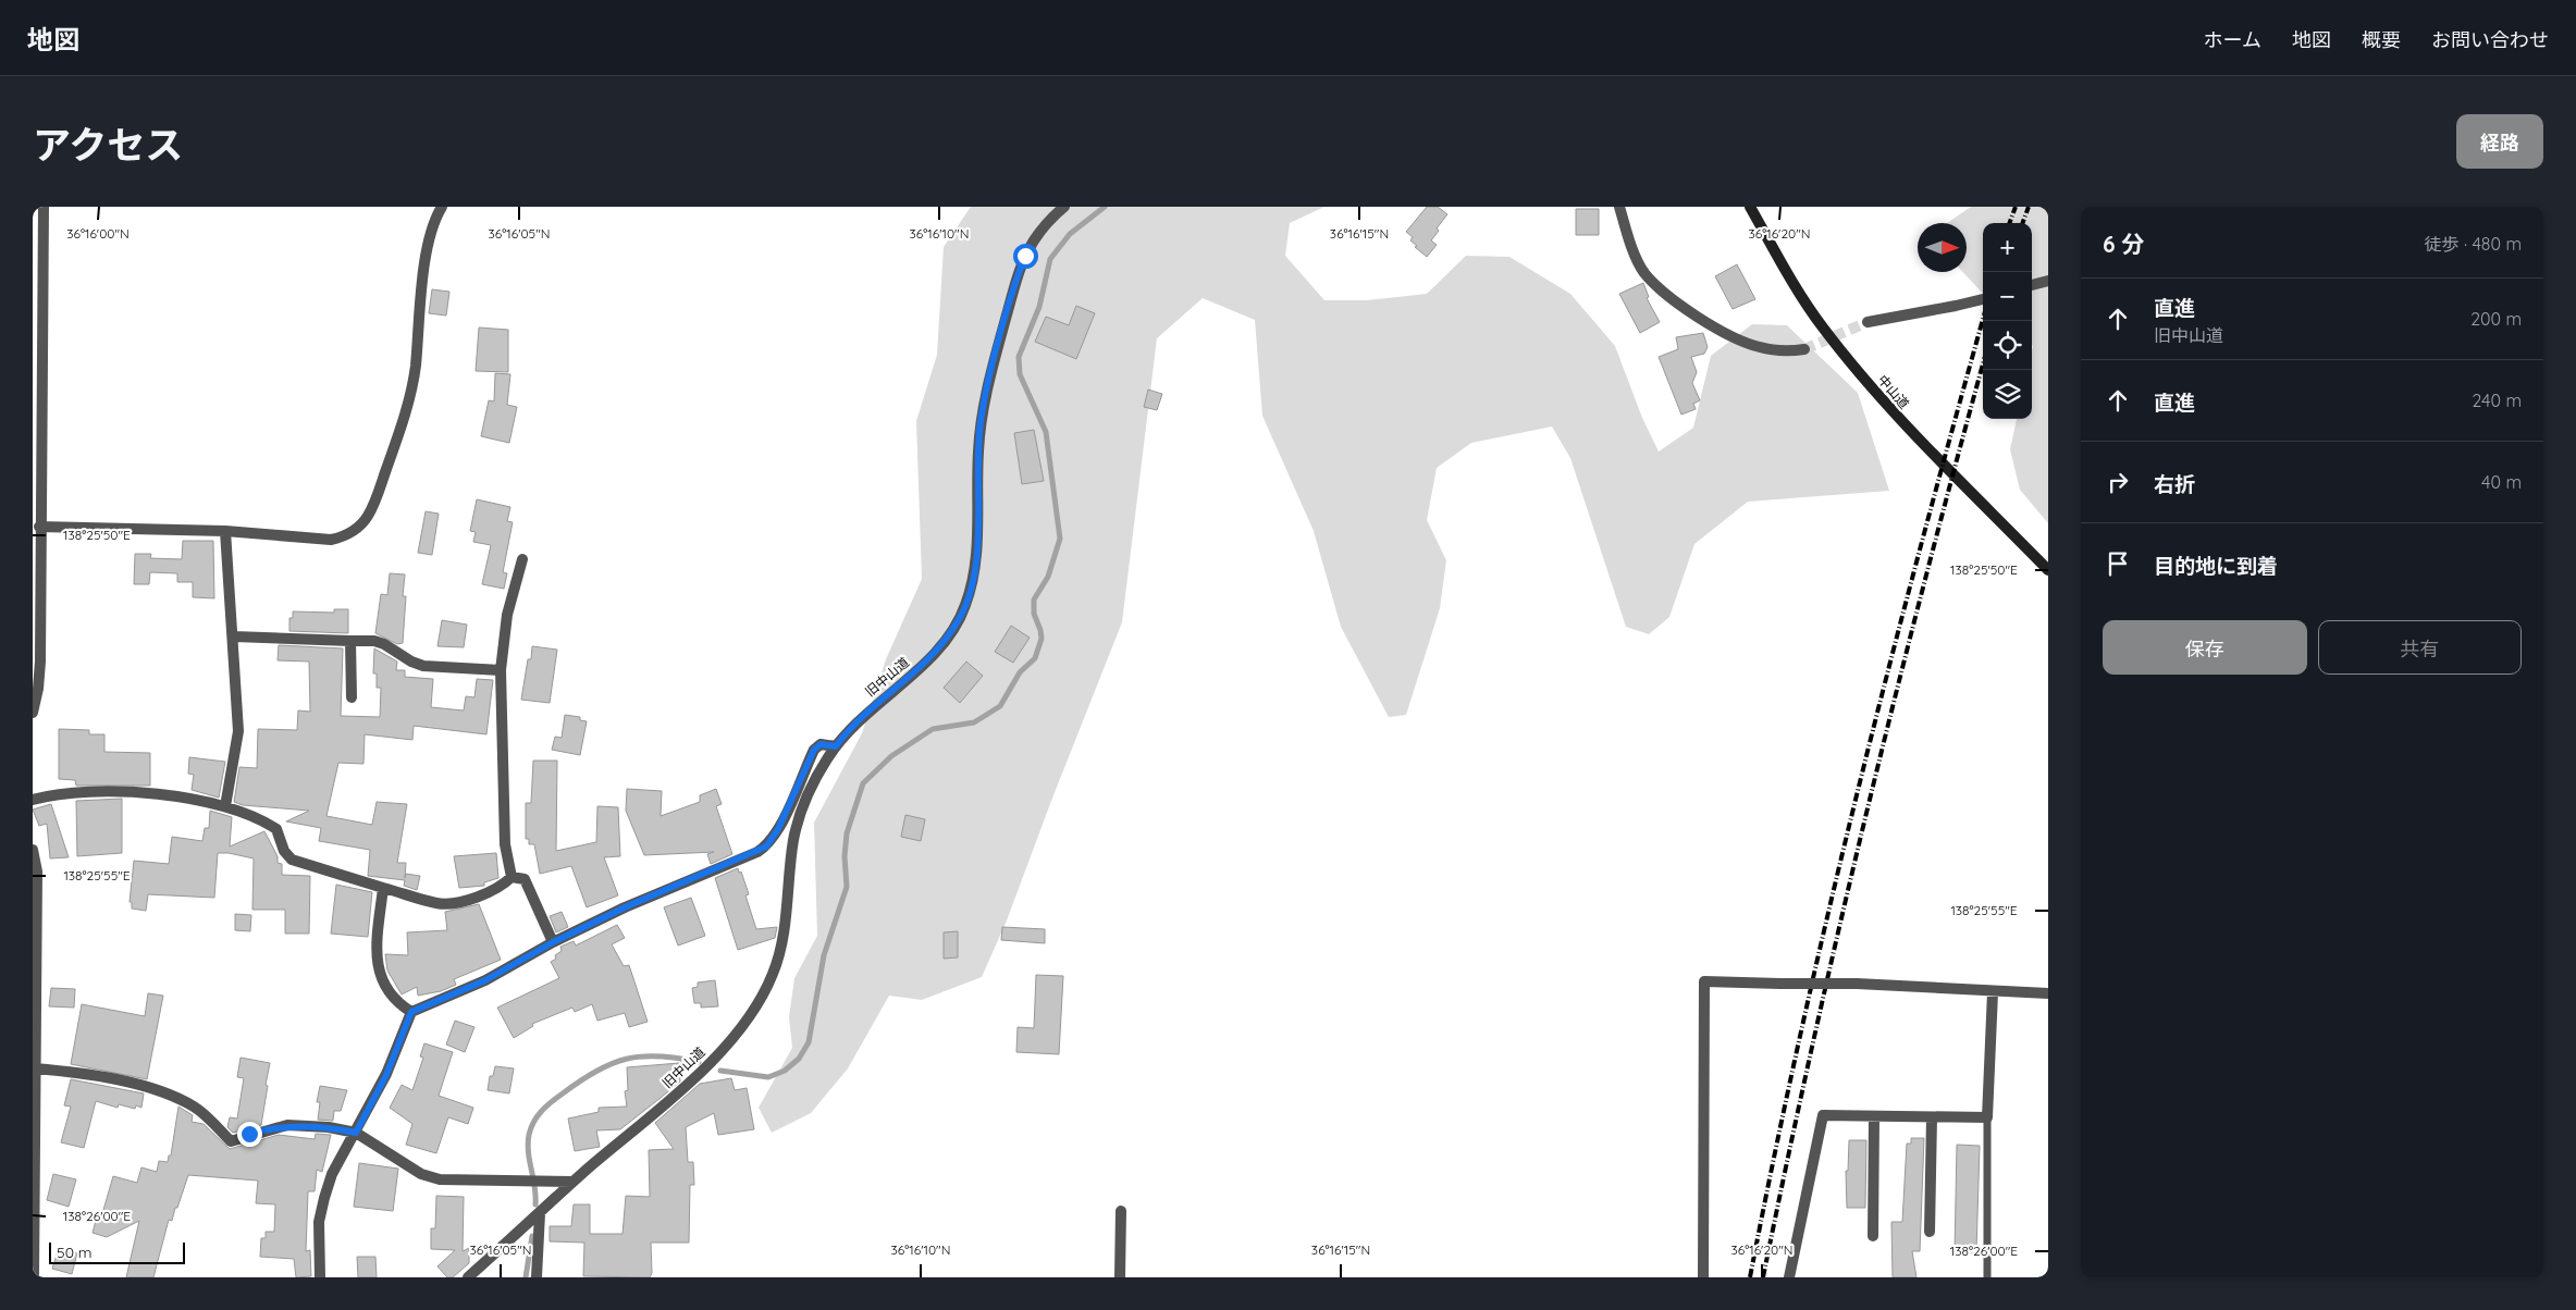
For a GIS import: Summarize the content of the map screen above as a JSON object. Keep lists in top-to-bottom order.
{
  "streets": {
    "street": ["中山道", "旧中山道"]
  },
  "scale_bar": "50 m",
  "north": "right",
  "page": {
    "header": "地図",
    "nav": [
      "ホーム",
      "地図",
      "概要",
      "お問い合わせ"
    ],
    "title": "アクセス",
    "buttons": [
      "経路",
      ["保存", "共有"]
    ],
    "heading": ["6 分", "徒歩 · 480 m"],
    "map_buttons": ["+", "−"],
    "list": [
      ["直進", "旧中山道", "200 m"],
      ["直進", "240 m"],
      ["右折", "40 m"],
      "目的地に到着"
    ],
    "scale": "50 m"
  },
  "coordinates": [
    "36°16'00\"N",
    "36°16'05\"N",
    "36°16'10\"N",
    "36°16'15\"N",
    "36°16'20\"N",
    "138°25'50\"E",
    "138°25'55\"E",
    "138°26'00\"E"
  ]
}
